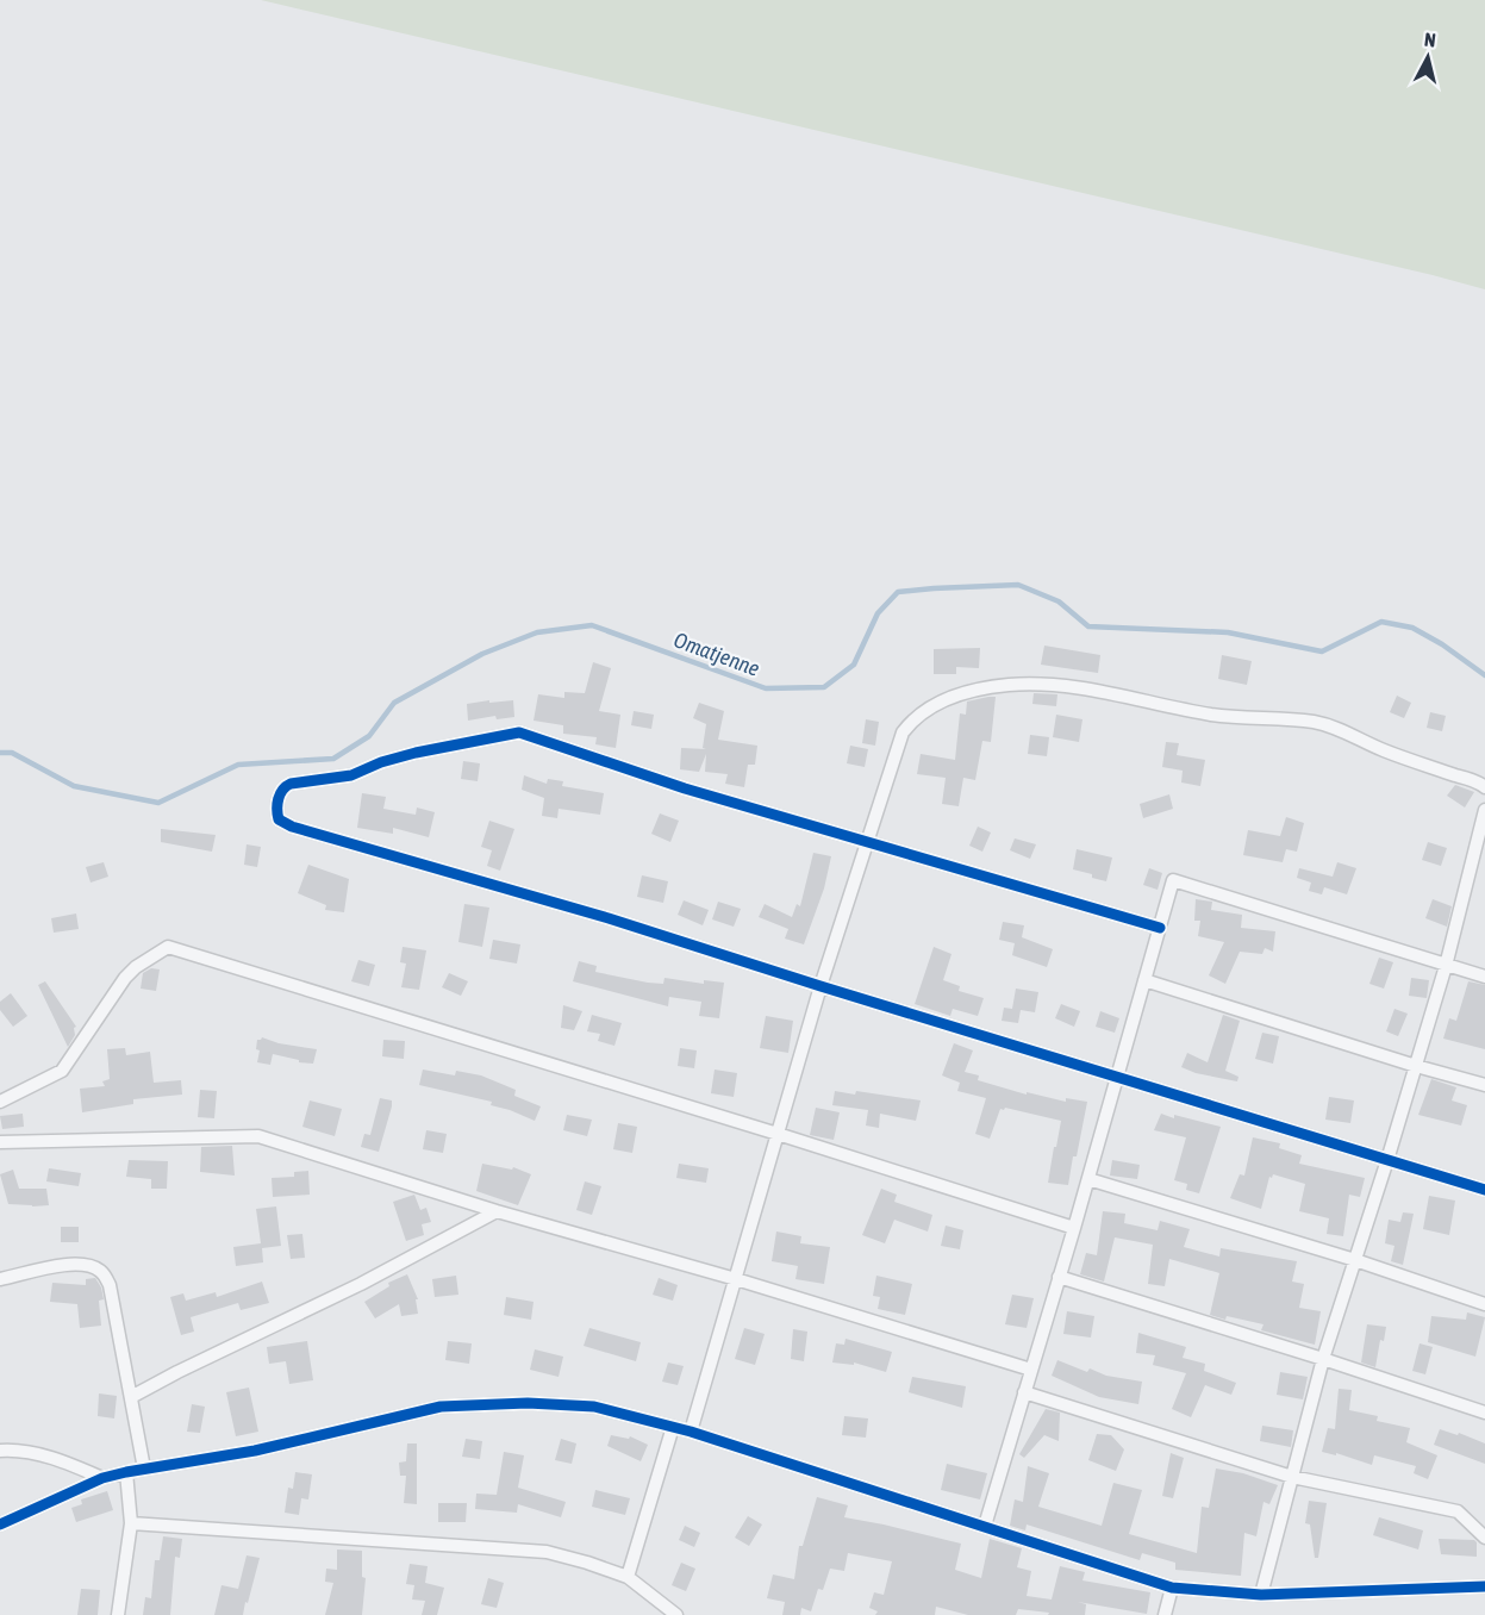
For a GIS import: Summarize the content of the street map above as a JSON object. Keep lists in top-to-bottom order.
{
  "water": ["Omatjenne"],
  "north": "top"
}
